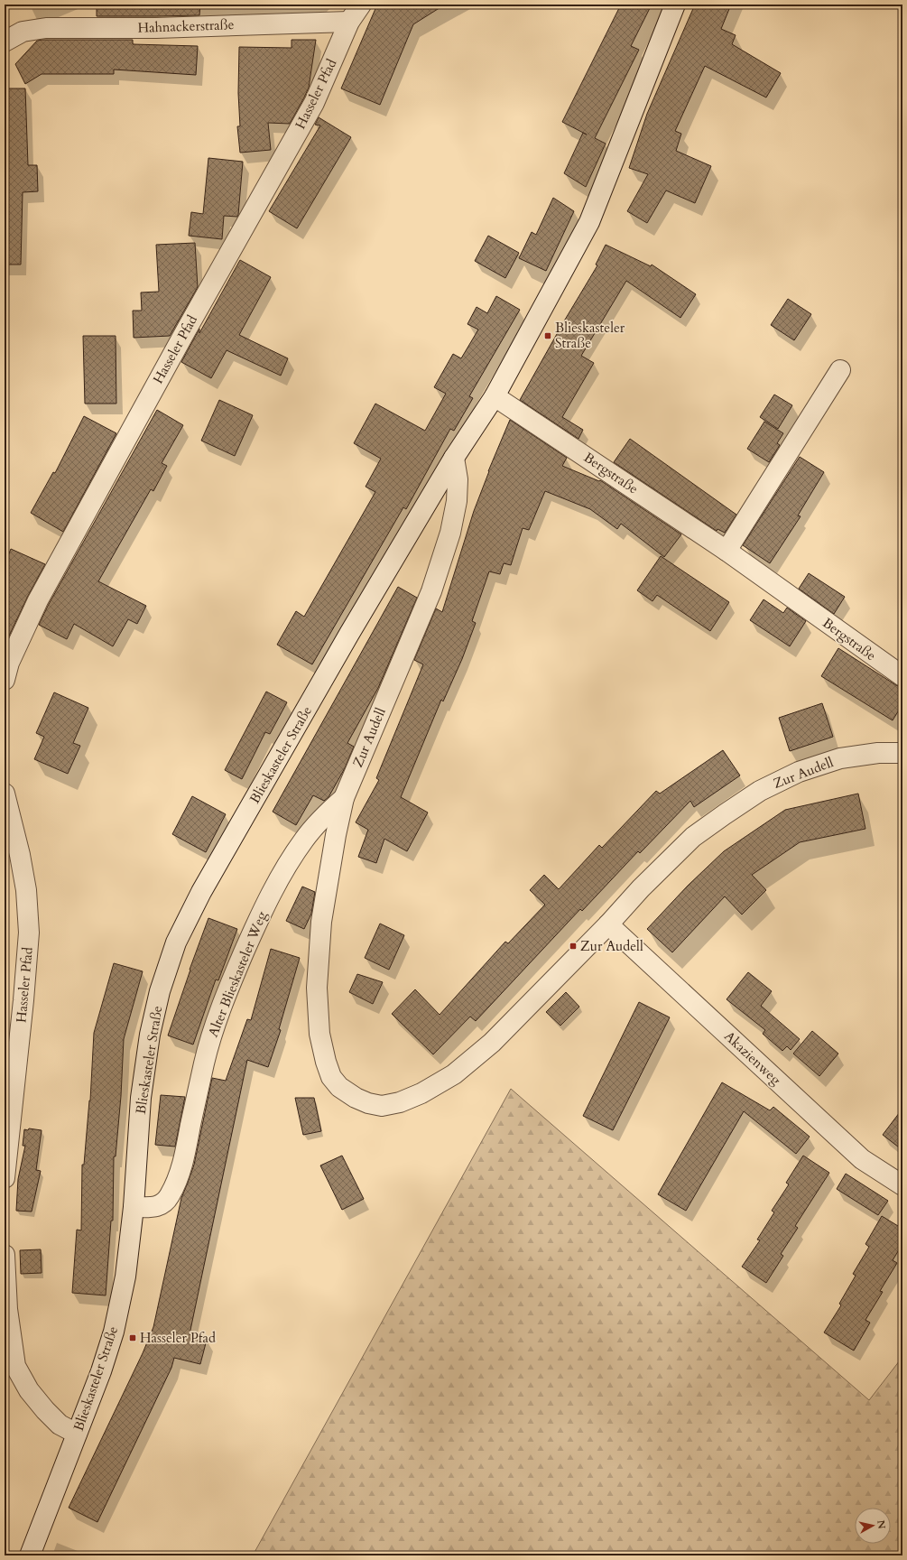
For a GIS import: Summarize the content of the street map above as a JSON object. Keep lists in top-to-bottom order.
{
  "streets": {
    "street": [
      "Hahnackerstraße",
      "Hasseler Pfad",
      "Bergstraße",
      "Zur Audell",
      "Blieskasteler Straße",
      "Alter Blieskasteler Weg",
      "Akazienweg"
    ]
  },
  "crossings": [
    ["Hahnackerstraße", "Hasseler Pfad"],
    ["Bergstraße", "Blieskasteler Straße"],
    ["Zur Audell", "Blieskasteler Straße"],
    ["Zur Audell", "Alter Blieskasteler Weg"],
    ["Zur Audell", "Akazienweg"],
    ["Blieskasteler Straße", "Alter Blieskasteler Weg"]
  ],
  "places": {
    "transit": ["Blieskasteler Straße", "Zur Audell", "Hasseler Pfad"]
  },
  "north": "right"
}
